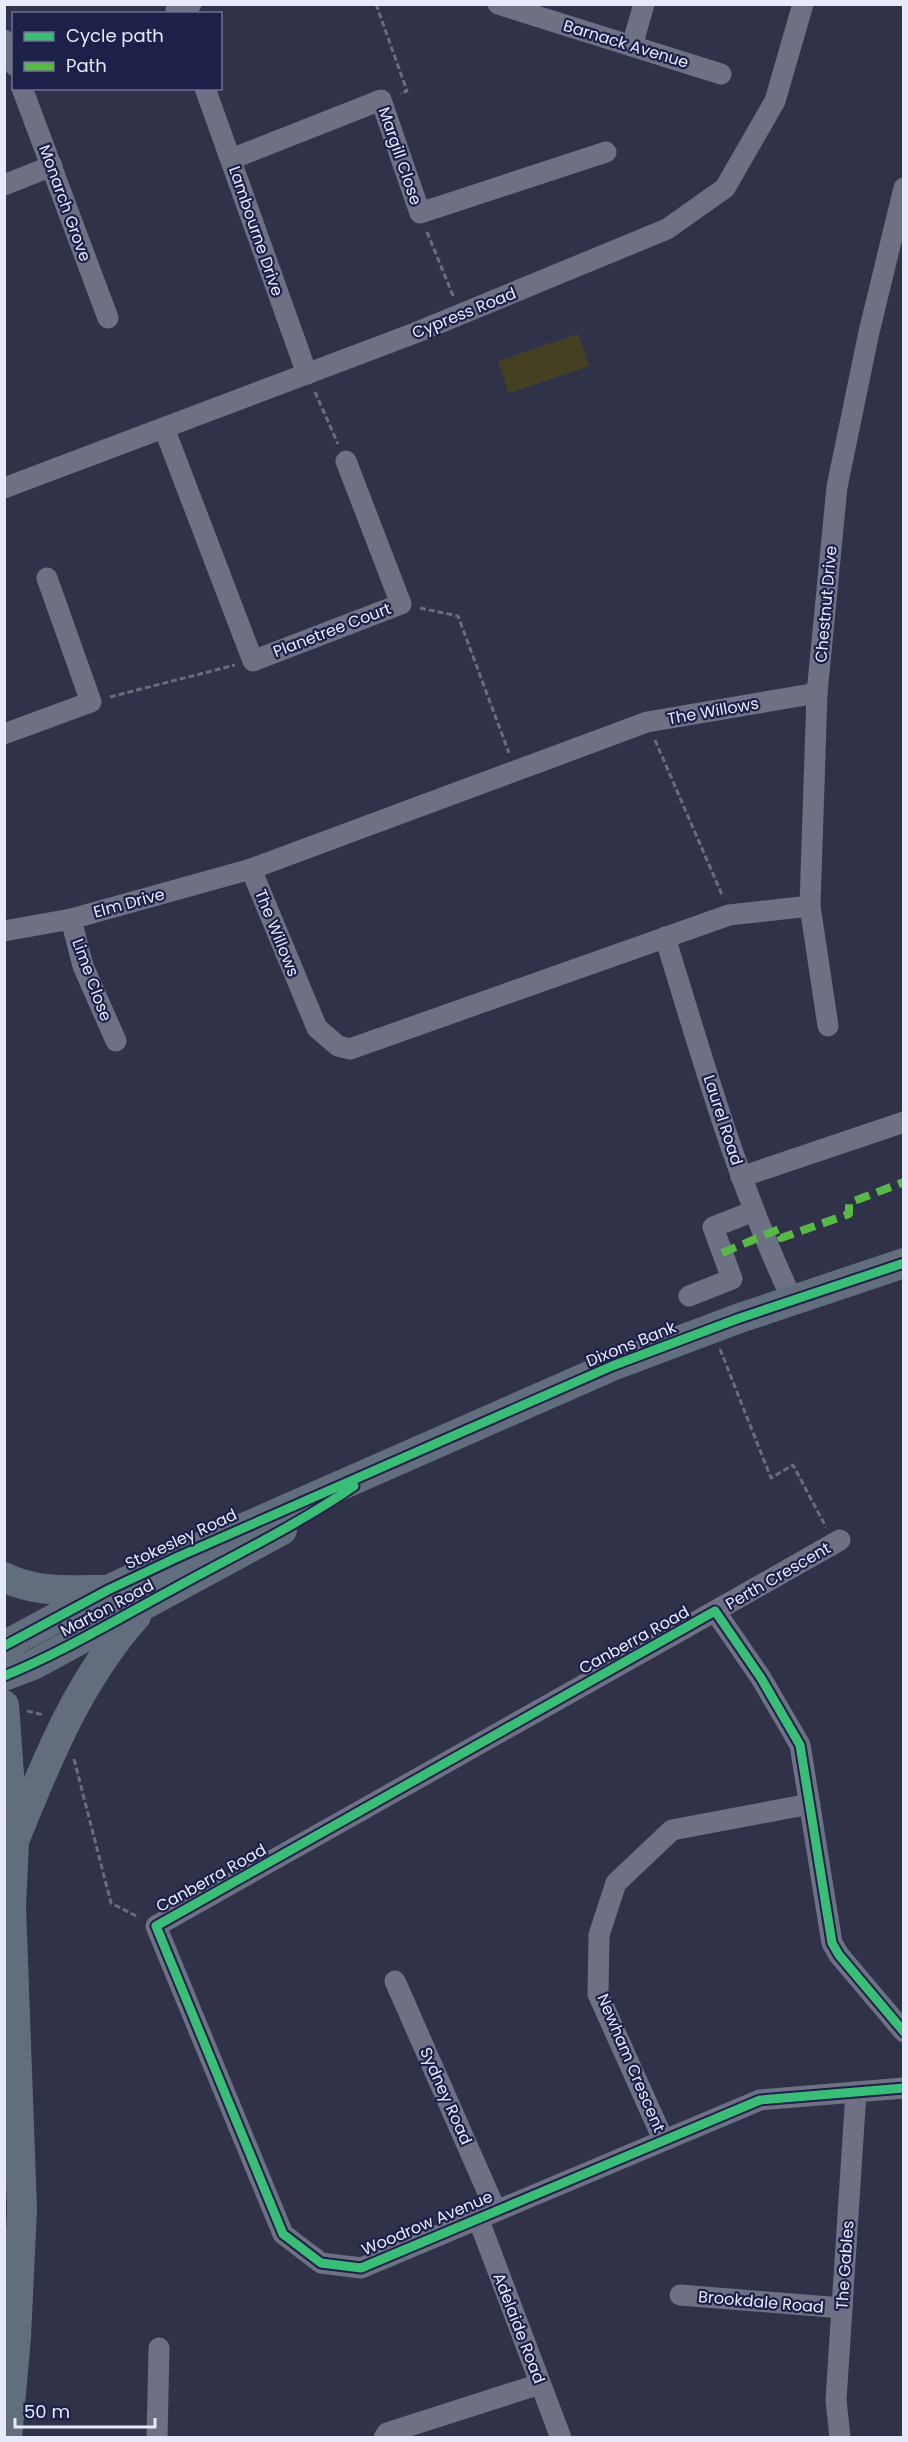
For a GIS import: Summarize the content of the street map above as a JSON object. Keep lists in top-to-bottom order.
{
  "streets": {
    "highway": ["Dixons Bank", "Stokesley Road", "Marton Road"],
    "street": [
      "Barnack Avenue",
      "Margill Close",
      "Monarch Grove",
      "Lambourne Drive",
      "Cypress Road",
      "Chestnut Drive",
      "Planetree Court",
      "The Willows",
      "Elm Drive",
      "Lime Close",
      "Laurel Road",
      "Perth Crescent",
      "Canberra Road",
      "Newham Crescent",
      "Sydney Road",
      "Woodrow Avenue",
      "The Gables",
      "Brookdale Road",
      "Adelaide Road"
    ]
  },
  "crossings": [
    ["Margill Close", "Lambourne Drive"],
    ["Lambourne Drive", "Cypress Road"],
    ["Cypress Road", "Planetree Court"],
    ["Chestnut Drive", "The Willows"],
    ["The Willows", "Elm Drive"],
    ["The Willows", "Laurel Road"],
    ["Elm Drive", "Lime Close"],
    ["Laurel Road", "Dixons Bank"],
    ["Dixons Bank", "Marton Road"],
    ["Stokesley Road", "Marton Road"],
    ["Perth Crescent", "Canberra Road"],
    ["Canberra Road", "Newham Crescent"],
    ["Canberra Road", "Woodrow Avenue"],
    ["Newham Crescent", "Woodrow Avenue"],
    ["Sydney Road", "Woodrow Avenue"],
    ["Sydney Road", "Adelaide Road"],
    ["Woodrow Avenue", "The Gables"],
    ["Woodrow Avenue", "Adelaide Road"],
    ["The Gables", "Brookdale Road"]
  ],
  "legend": ["Cycle path", "Path"],
  "scale_bar": "50 m"
}
